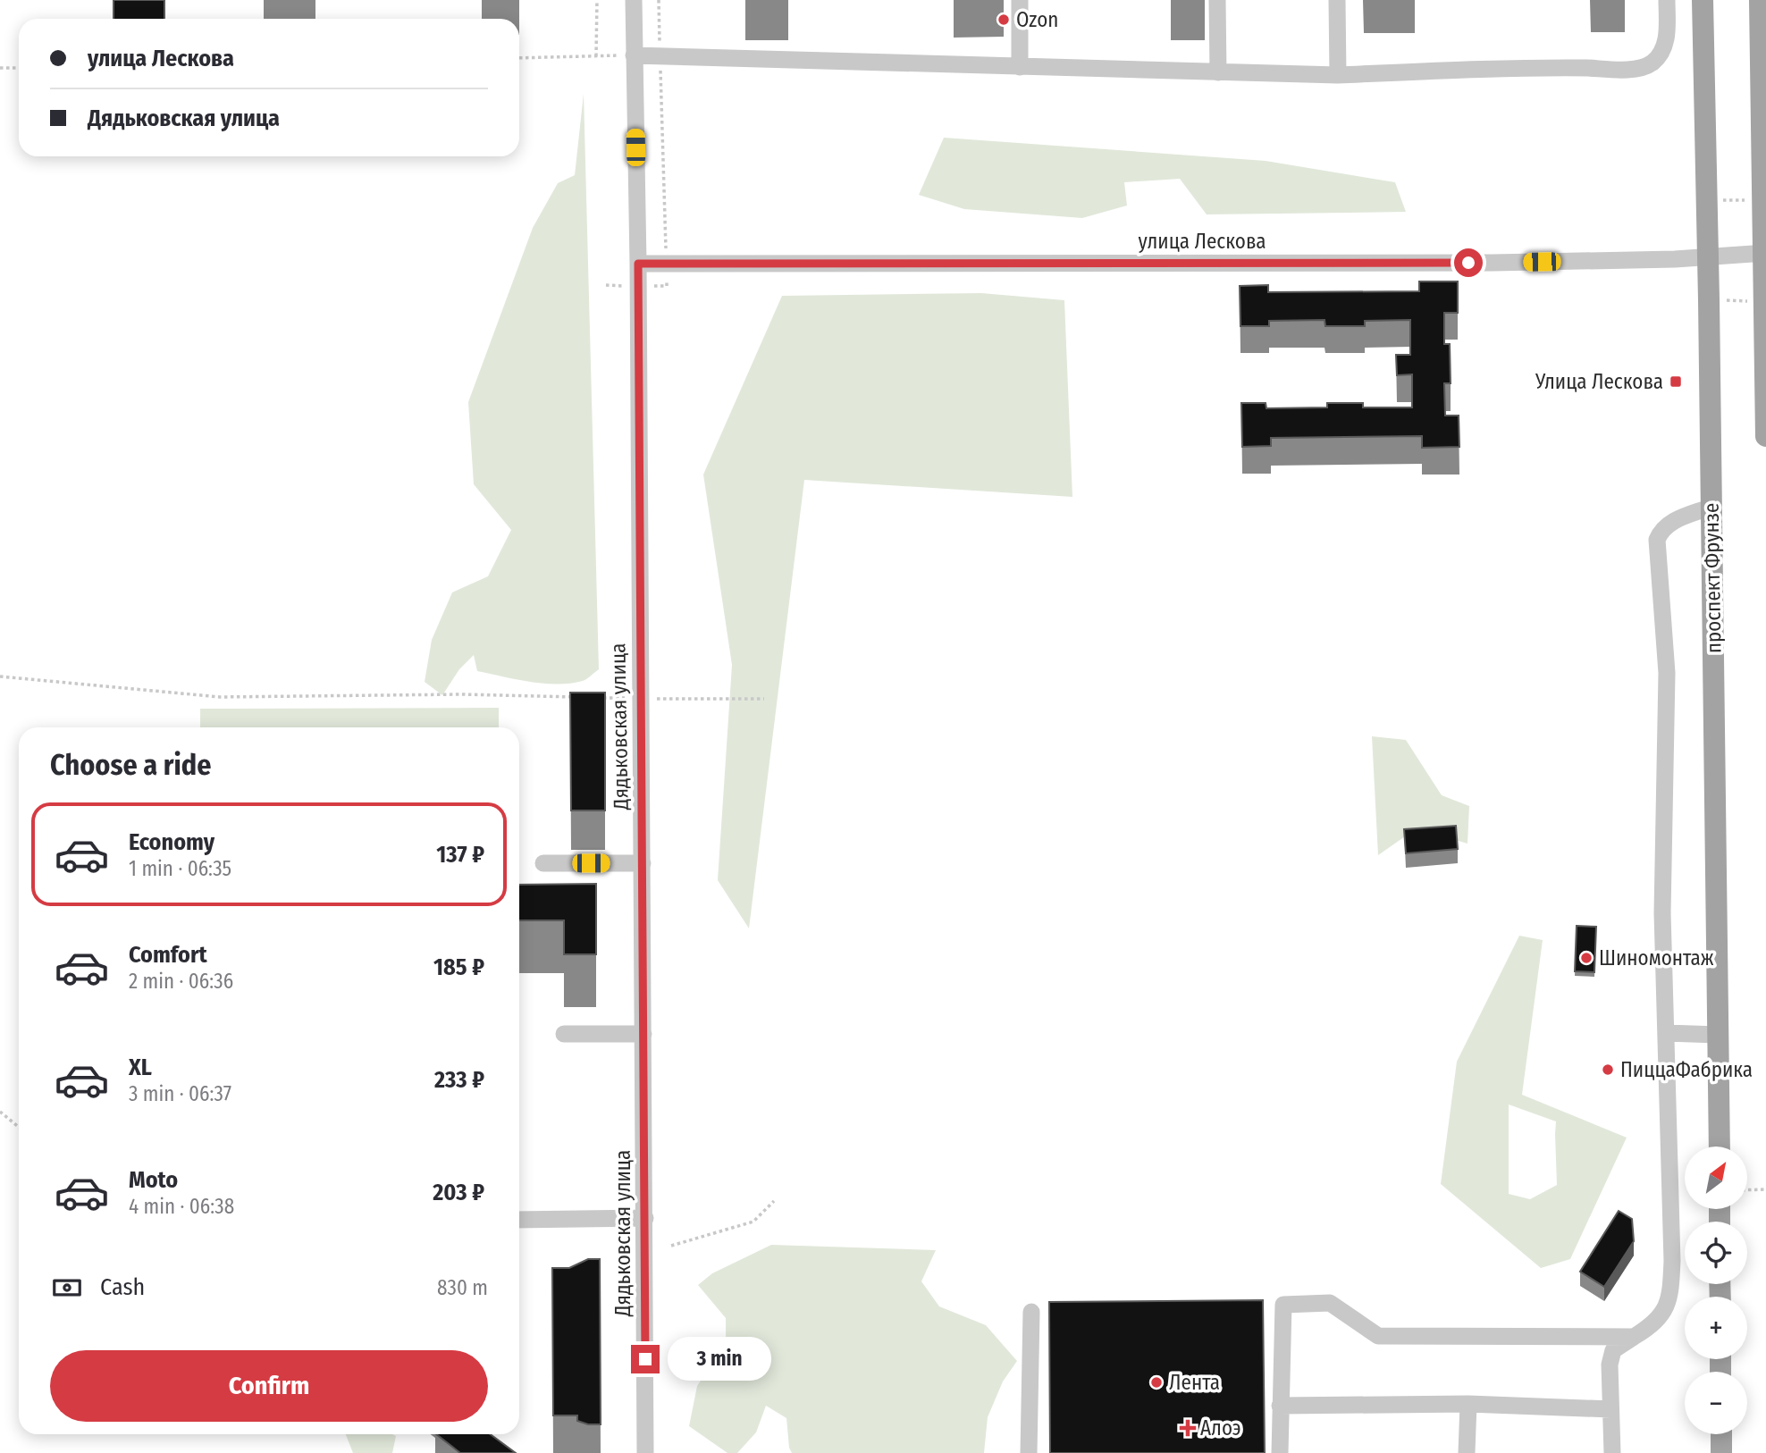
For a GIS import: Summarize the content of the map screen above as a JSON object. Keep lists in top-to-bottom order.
{
  "streets": {
    "main road": ["проспект Фрунзе"],
    "street": ["улица Лескова", "Дядьковская улица"]
  },
  "crossings": [
    ["улица Лескова", "проспект Фрунзе"],
    ["улица Лескова", "Дядьковская улица"]
  ],
  "places": {
    "other": [
      "Ozon",
      "Шиномонтаж",
      "ПиццаФабрика",
      "Лента"
    ],
    "transit": ["Улица Лескова"],
    "health": ["Алоэ"]
  },
  "north": "top right",
  "page": {
    "banner": ["улица Лескова", "Дядьковская улица"],
    "heading": "Choose a ride",
    "list": [
      {
        "name": "Economy",
        "note": "1 min · 06:35",
        "value": "137 ₽"
      },
      {
        "name": "Comfort",
        "note": "2 min · 06:36",
        "value": "185 ₽"
      },
      {
        "name": "XL",
        "note": "3 min · 06:37",
        "value": "233 ₽"
      },
      {
        "name": "Moto",
        "note": "4 min · 06:38",
        "value": "203 ₽"
      }
    ],
    "map_buttons": ["+", "−"],
    "pay": ["Cash", "830 m"],
    "bubble": "3 min",
    "buttons": "Confirm"
  }
}
